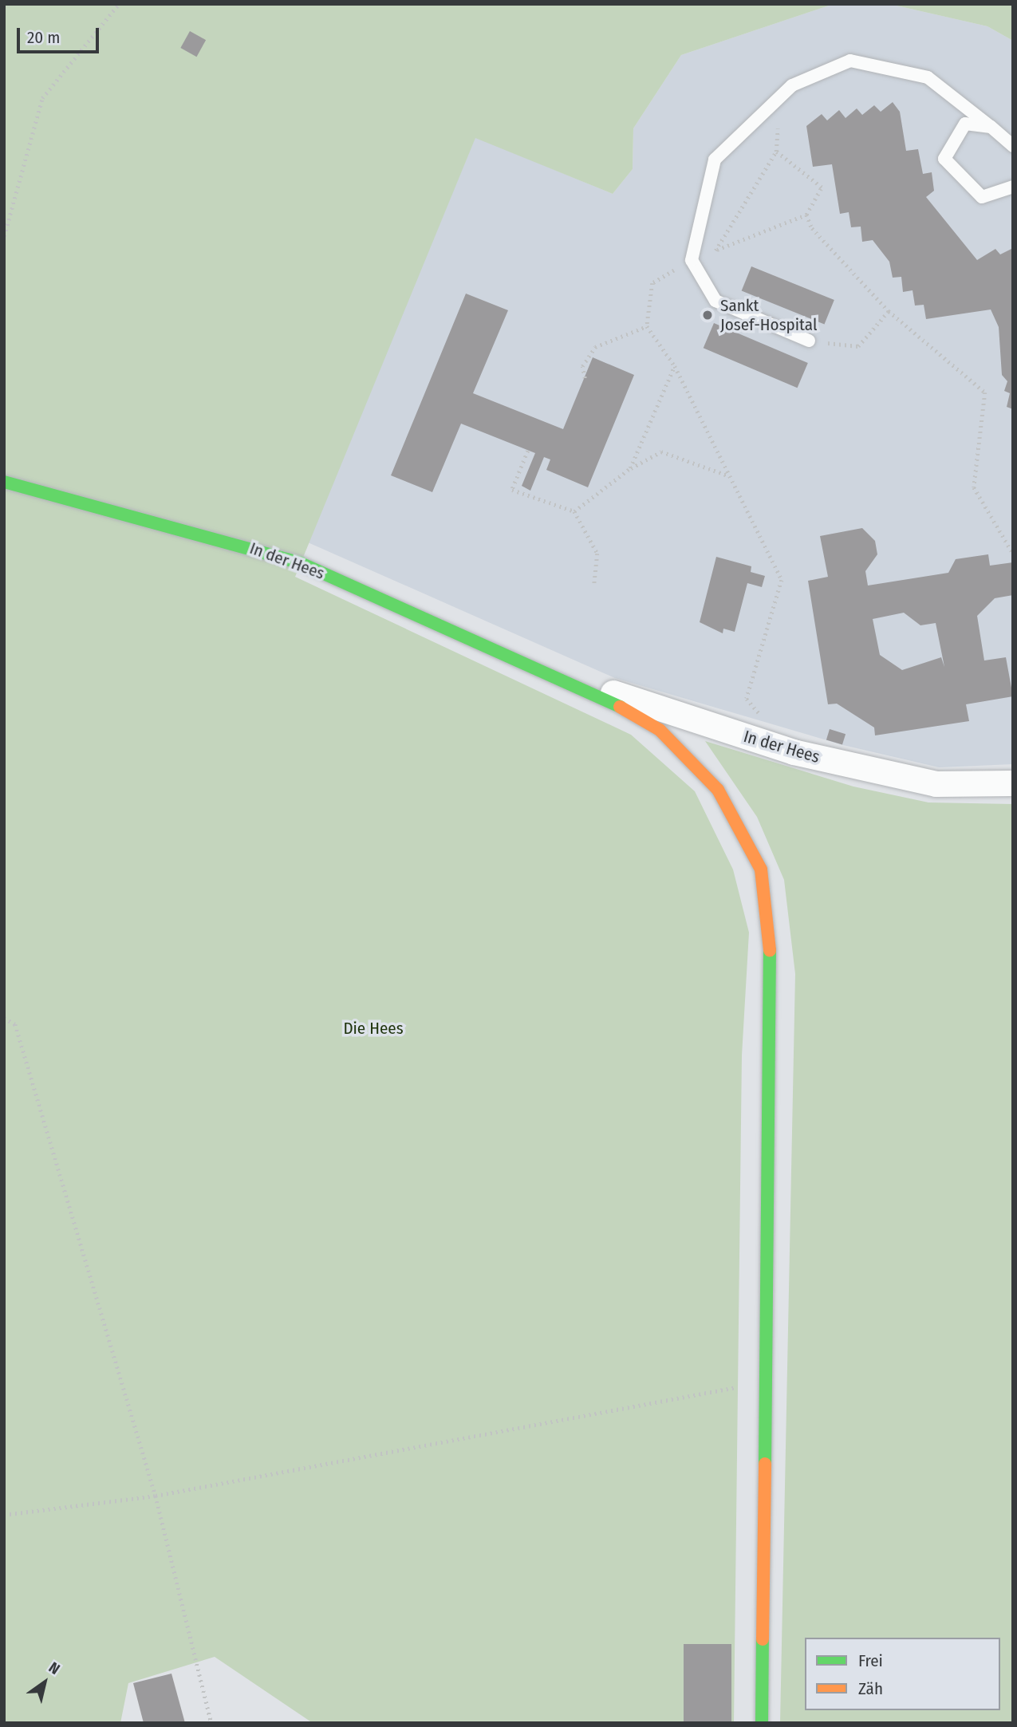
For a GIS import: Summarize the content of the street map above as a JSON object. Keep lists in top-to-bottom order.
{
  "streets": {
    "street": ["In der Hees"]
  },
  "parks": ["Die Hees"],
  "places": ["Sankt Josef-Hospital"],
  "legend": ["Frei", "Zäh"],
  "scale_bar": "20 m",
  "north": "top right"
}
